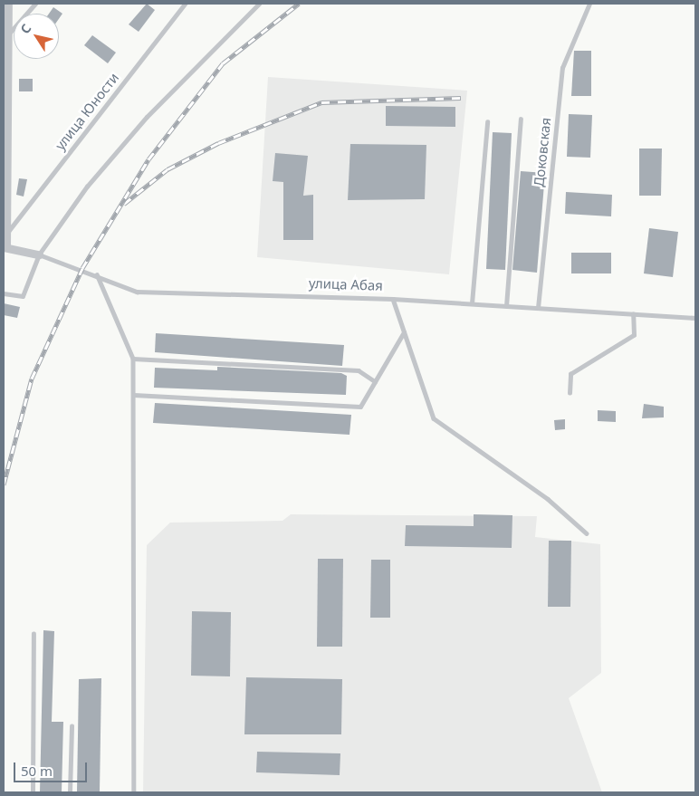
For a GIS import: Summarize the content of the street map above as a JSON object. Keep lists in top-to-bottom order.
{
  "streets": {
    "street": ["улица Абая"],
    "lane": ["улица Юности", "Доковская"]
  },
  "crossings": [
    ["Доковская", "улица Абая"]
  ],
  "scale_bar": "50 m",
  "north": "top left"
}
